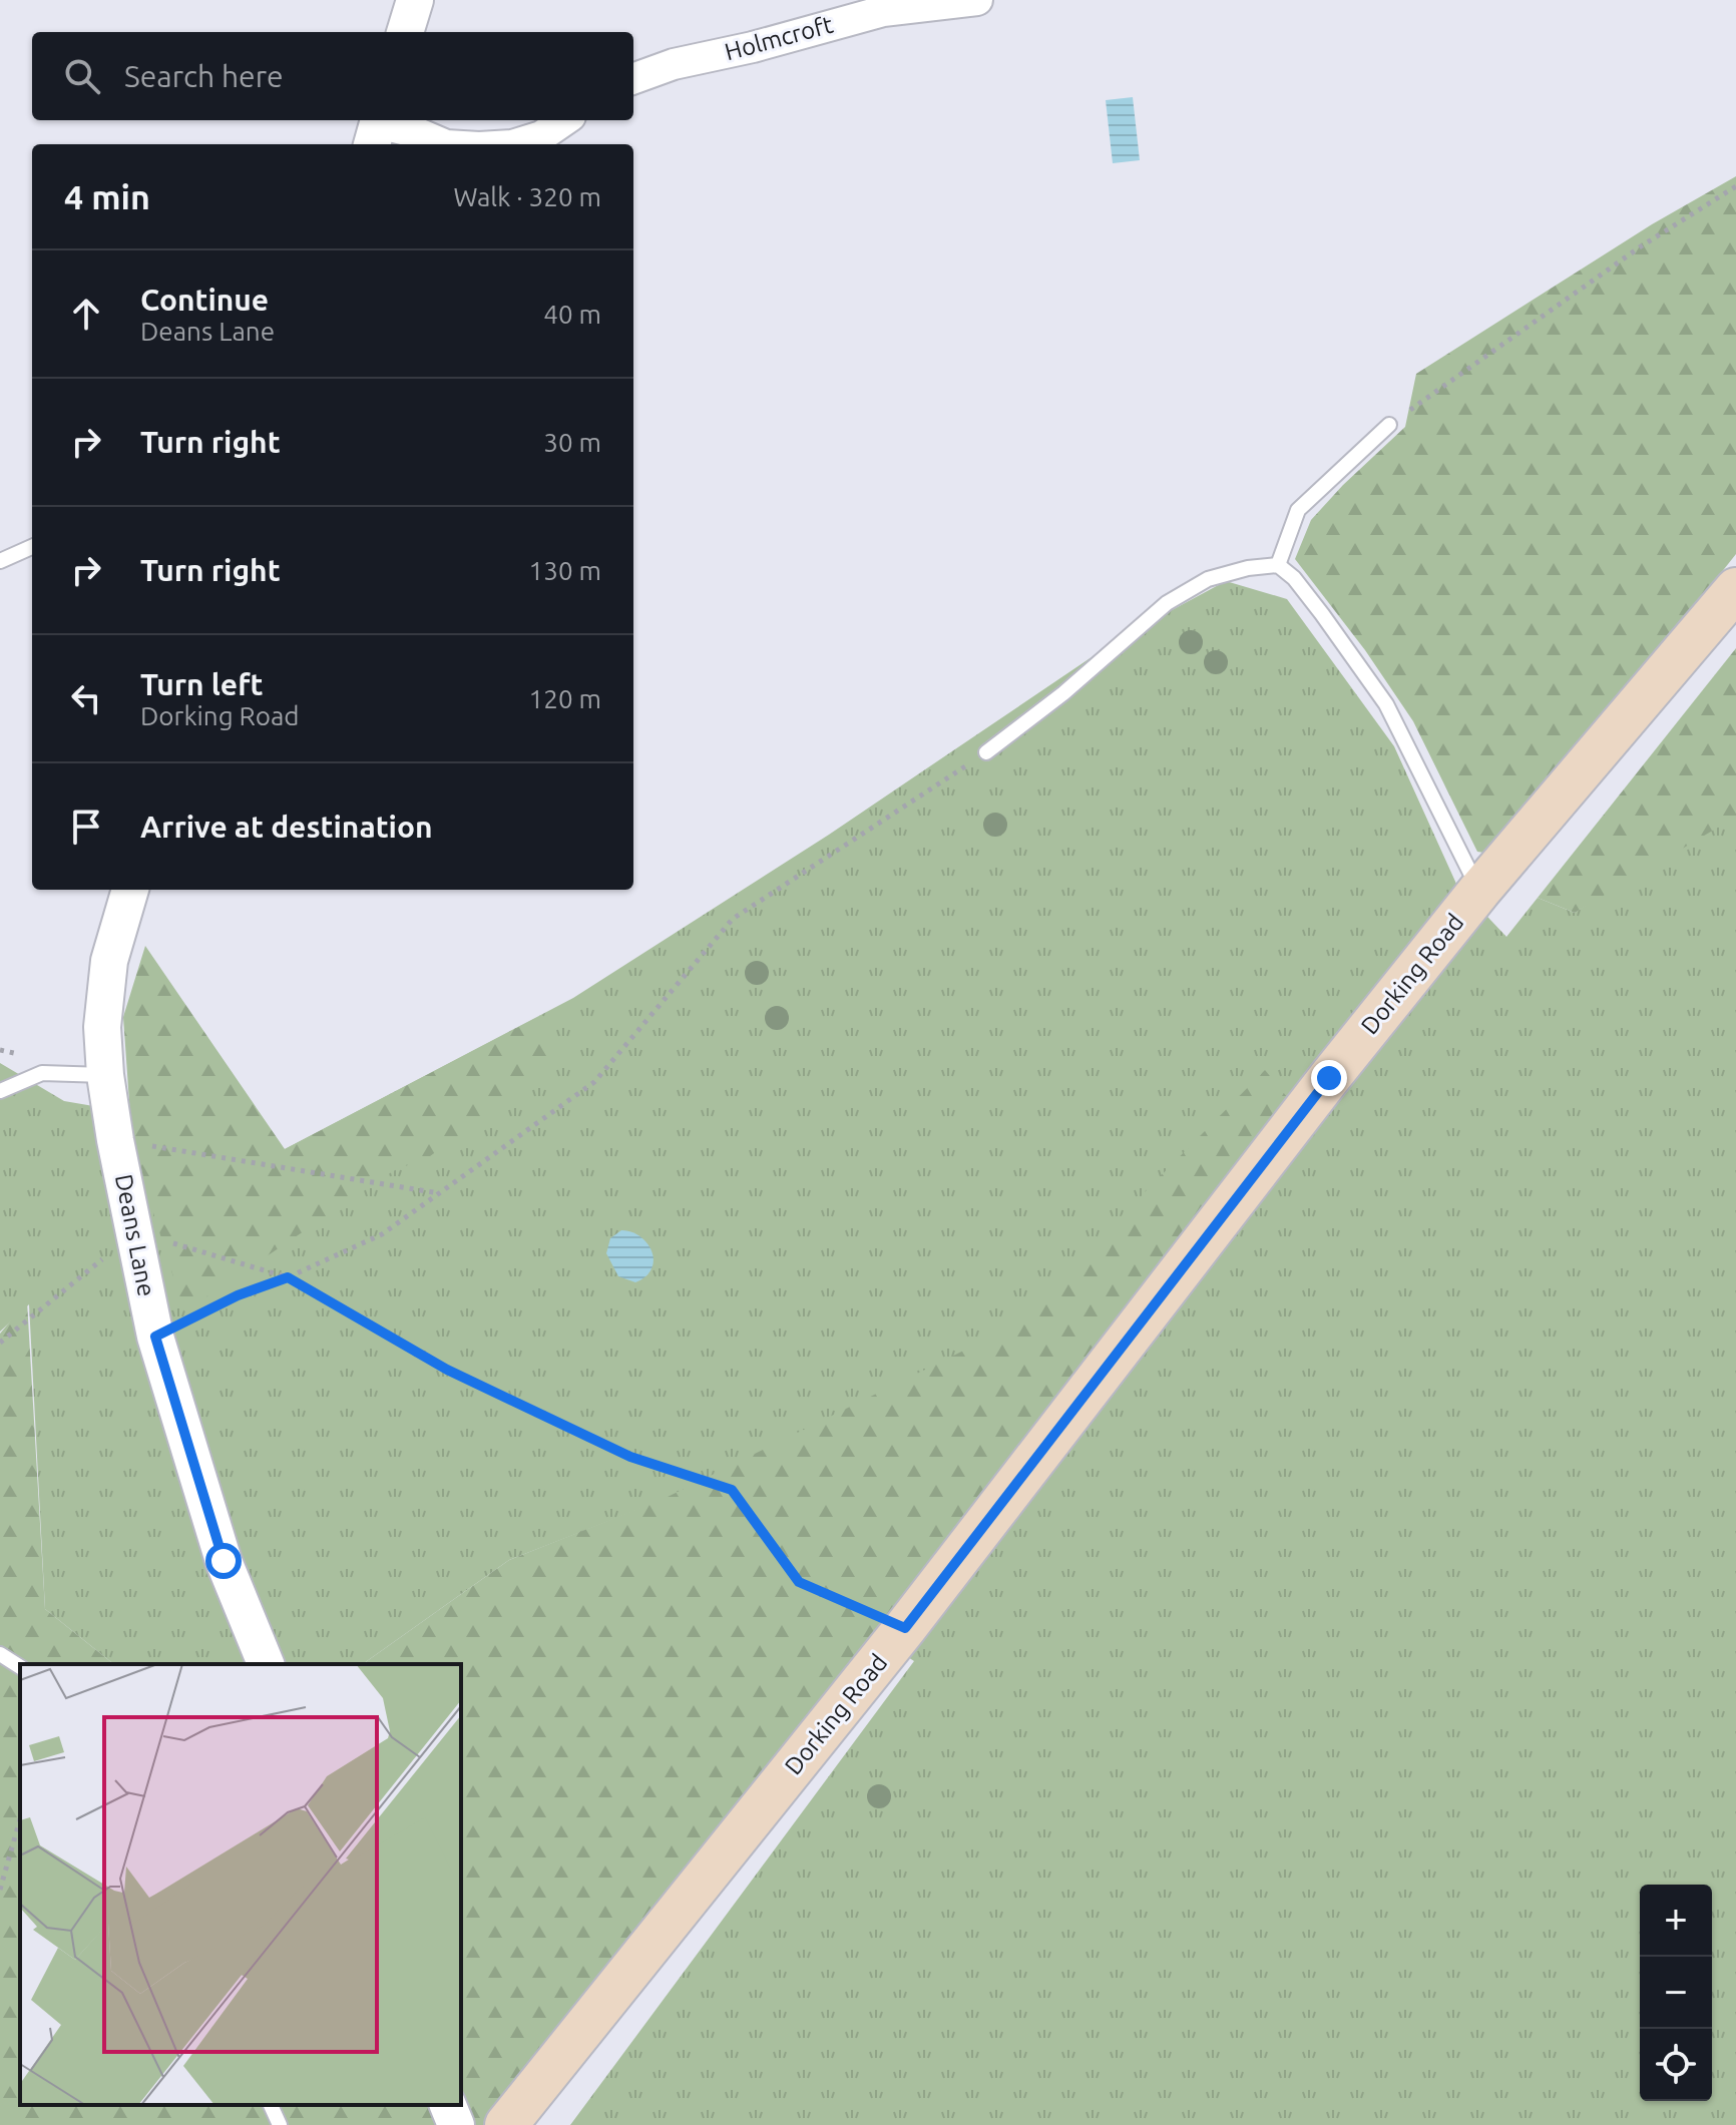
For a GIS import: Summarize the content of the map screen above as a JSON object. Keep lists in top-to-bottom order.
{
  "streets": {
    "main road": ["Dorking Road"],
    "street": ["Holmcroft", "Deans Lane"]
  },
  "page": {
    "search": "Search here",
    "heading": ["4 min", "Walk · 320 m"],
    "list": [
      ["Continue", "Deans Lane", "40 m"],
      ["Turn right", "30 m"],
      ["Turn right", "130 m"],
      ["Turn left", "Dorking Road", "120 m"],
      "Arrive at destination"
    ],
    "map_buttons": ["+", "−"]
  }
}
